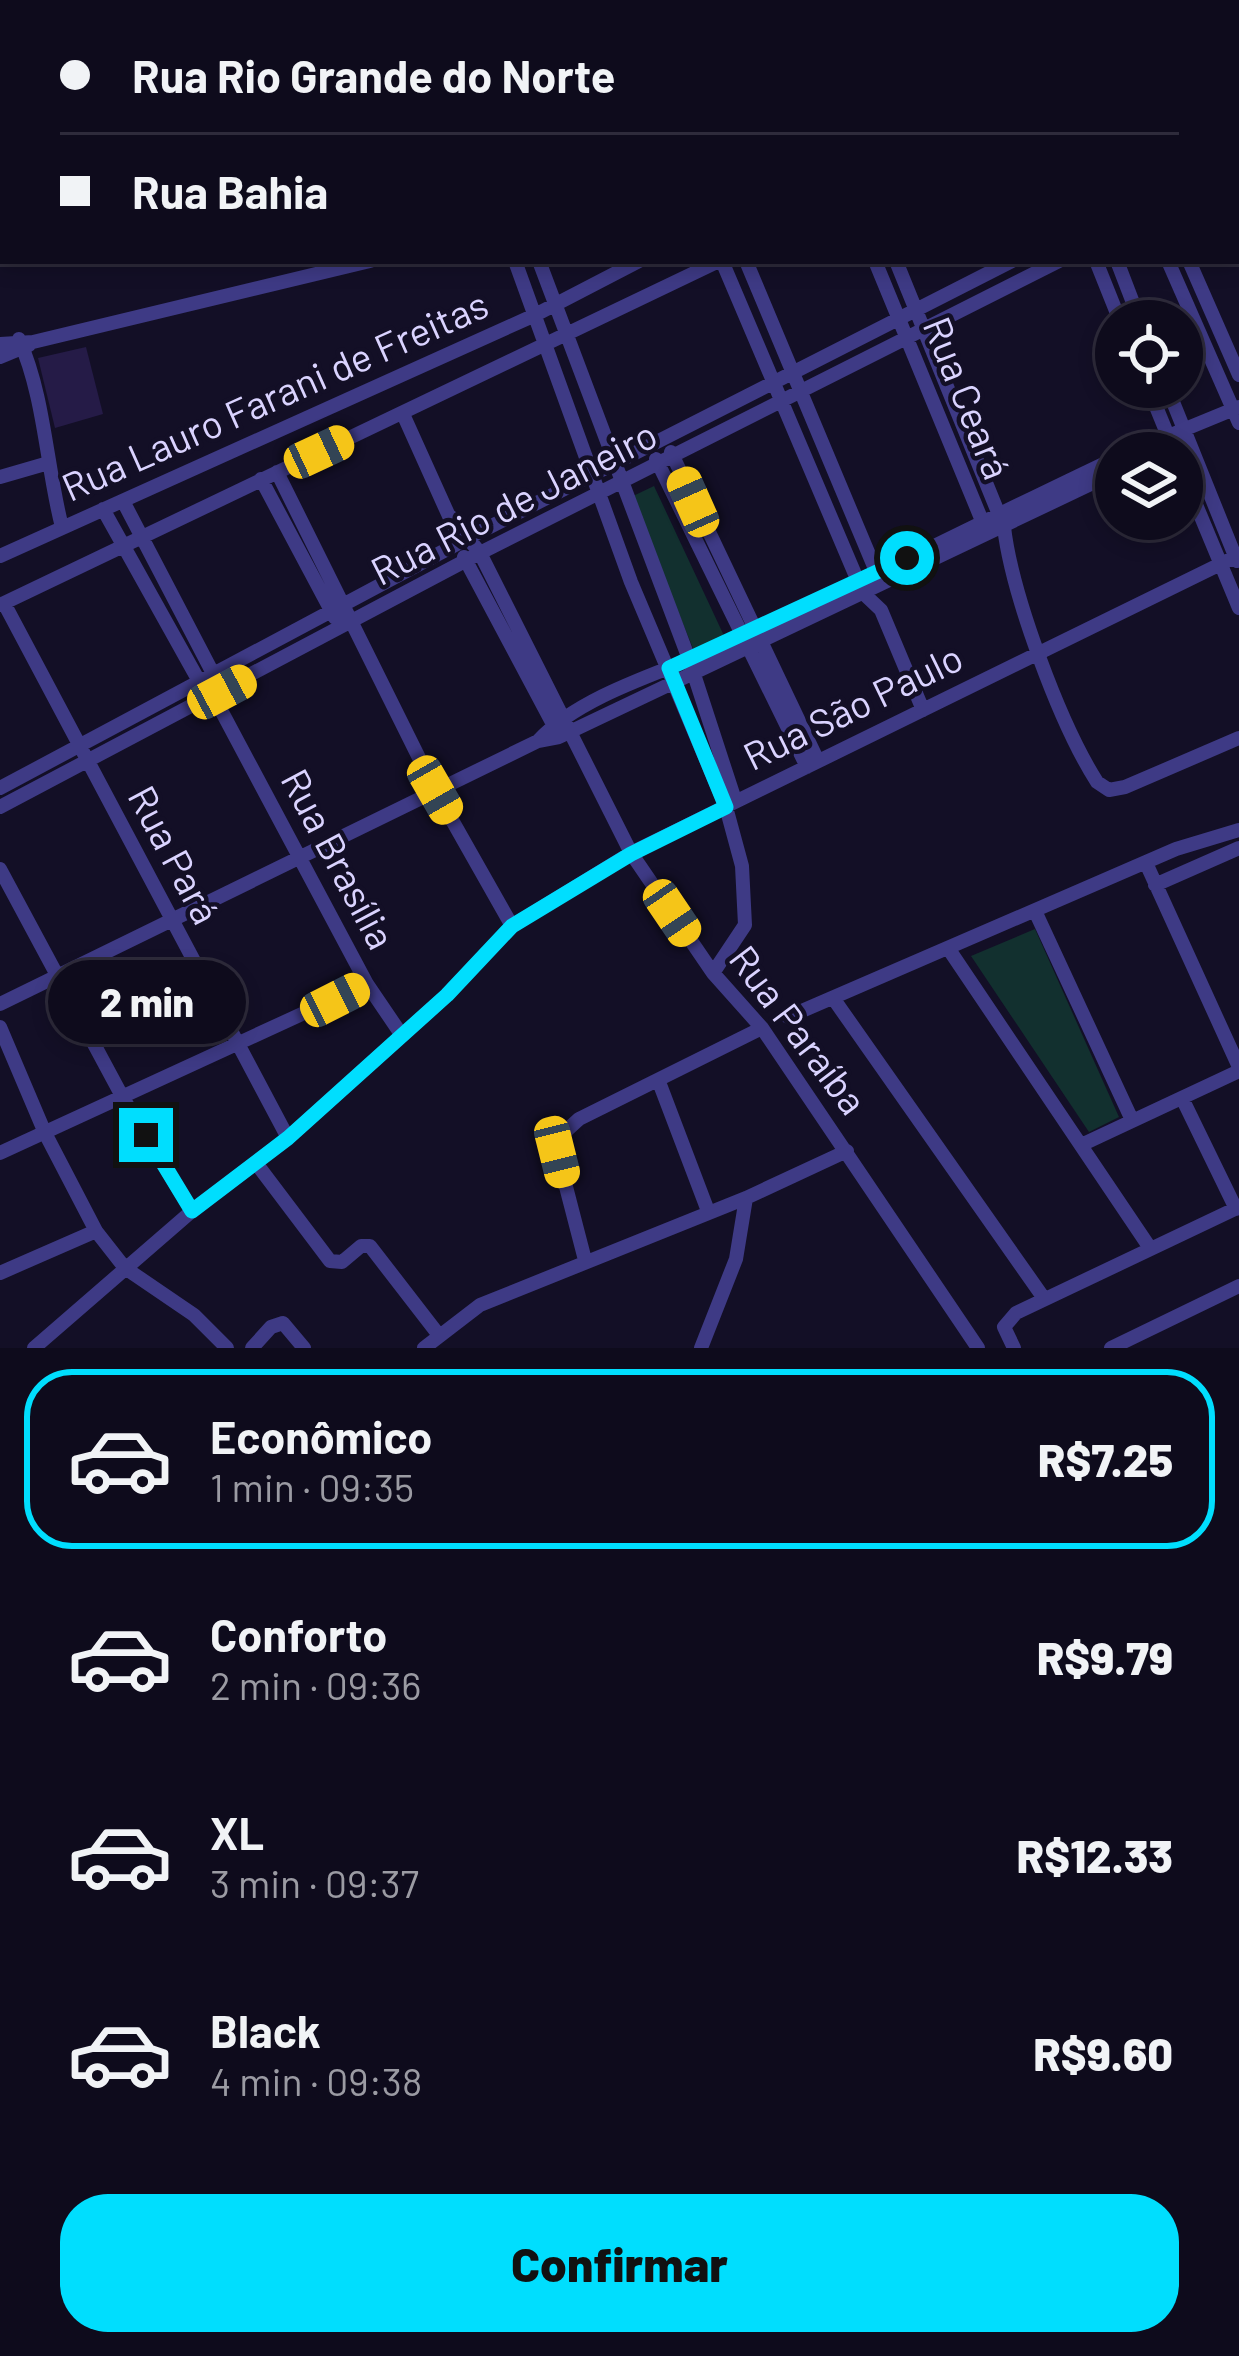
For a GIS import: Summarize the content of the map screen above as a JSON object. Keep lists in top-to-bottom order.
{
  "streets": {
    "street": [
      "Rua Lauro Farani de Freitas",
      "Rua Ceará",
      "Rua Rio de Janeiro",
      "Rua São Paulo",
      "Rua Pará",
      "Rua Brasília",
      "Rua Paraíba"
    ]
  },
  "crossings": [
    ["Rua Lauro Farani de Freitas", "Rua Pará"],
    ["Rua Lauro Farani de Freitas", "Rua Brasília"],
    ["Rua Lauro Farani de Freitas", "Rua Paraíba"],
    ["Rua Ceará", "Rua Rio de Janeiro"],
    ["Rua Ceará", "Rua São Paulo"],
    ["Rua Rio de Janeiro", "Rua Pará"],
    ["Rua Rio de Janeiro", "Rua Brasília"],
    ["Rua Rio de Janeiro", "Rua Paraíba"],
    ["Rua São Paulo", "Rua Pará"],
    ["Rua São Paulo", "Rua Brasília"],
    ["Rua São Paulo", "Rua Paraíba"]
  ],
  "page": {
    "banner": ["Rua Rio Grande do Norte", "Rua Bahia"],
    "bubble": "2 min",
    "list": [
      {
        "name": "Econômico",
        "note": "1 min · 09:35",
        "value": "R$7.25"
      },
      {
        "name": "Conforto",
        "note": "2 min · 09:36",
        "value": "R$9.79"
      },
      {
        "name": "XL",
        "note": "3 min · 09:37",
        "value": "R$12.33"
      },
      {
        "name": "Black",
        "note": "4 min · 09:38",
        "value": "R$9.60"
      }
    ],
    "buttons": "Confirmar"
  }
}
